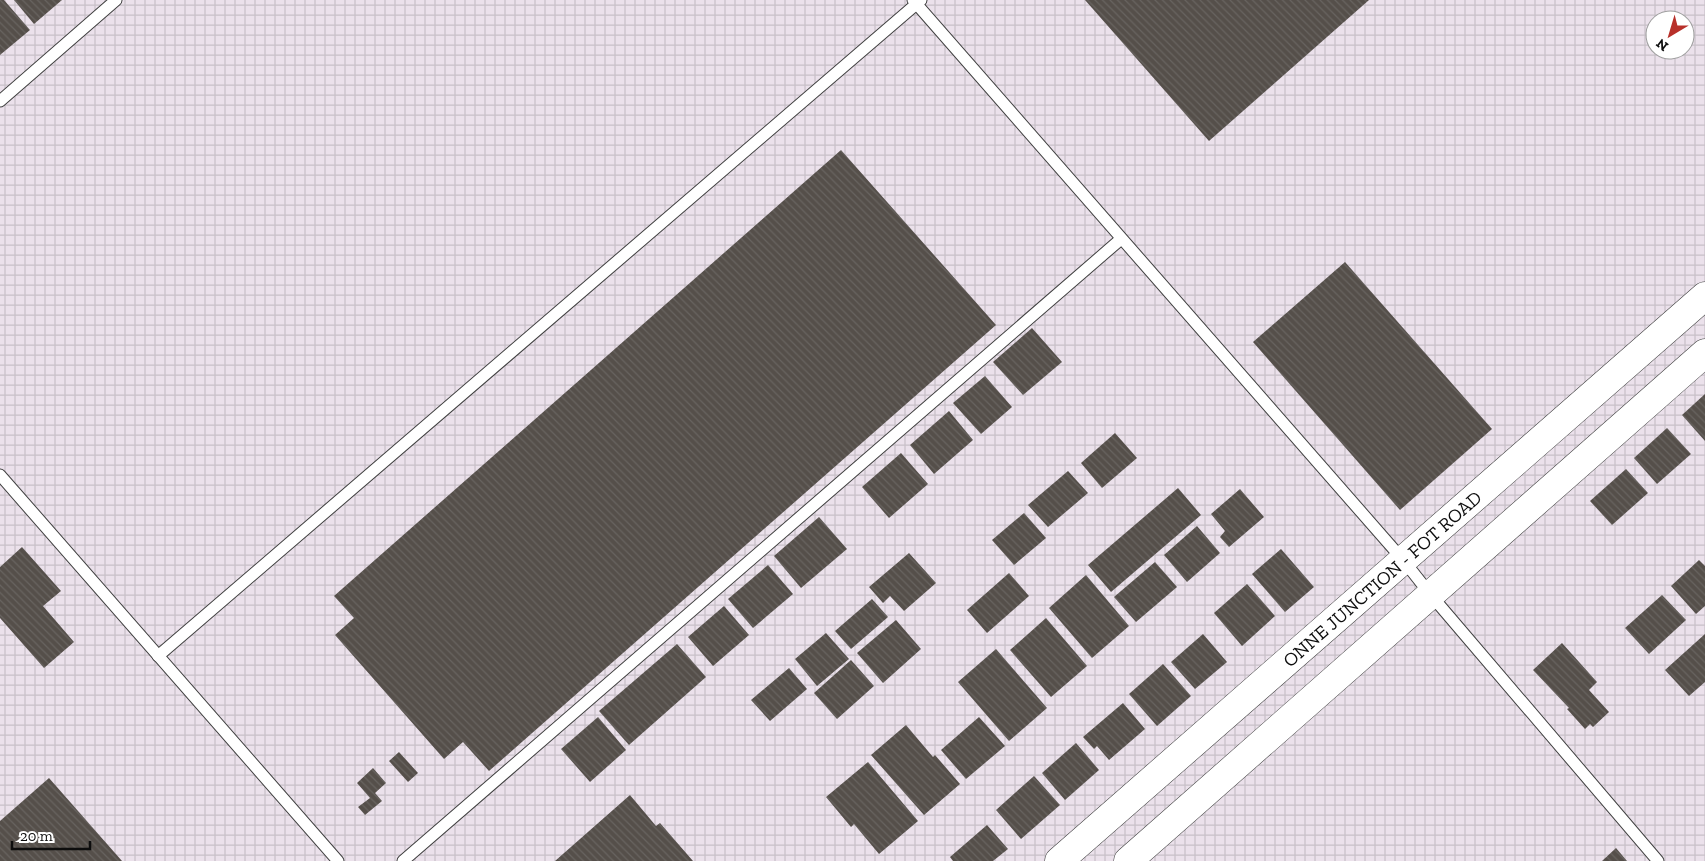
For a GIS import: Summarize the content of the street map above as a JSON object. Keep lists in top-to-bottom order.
{
  "streets": {
    "street": ["ONNE JUNCTION - FOT ROAD"]
  },
  "scale_bar": "20 m",
  "north": "bottom left"
}
